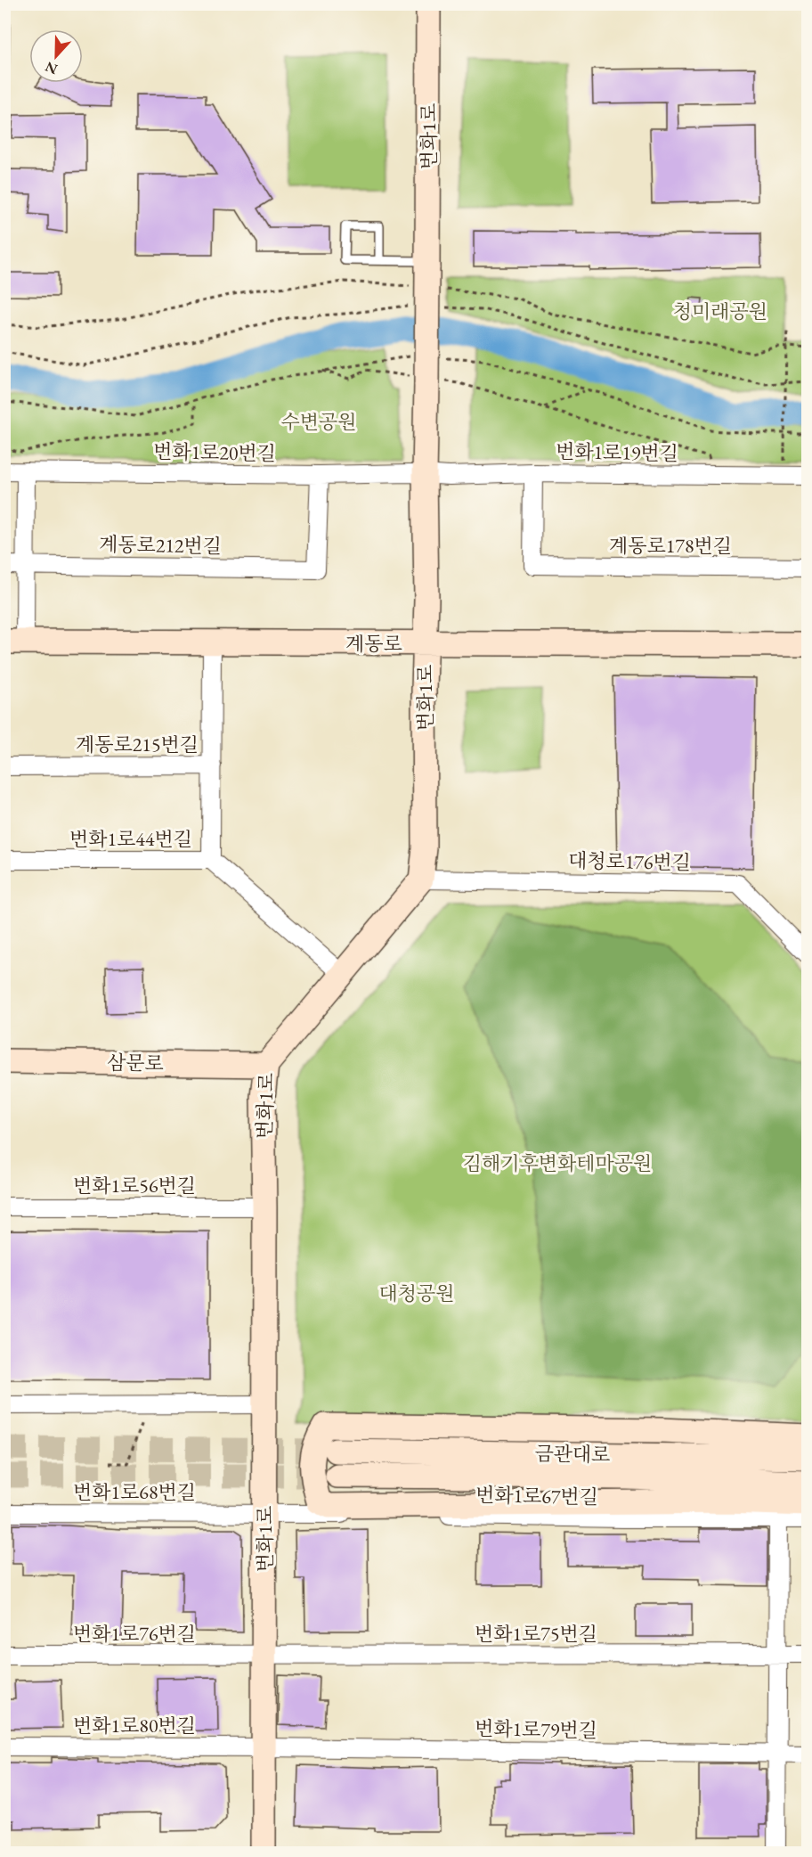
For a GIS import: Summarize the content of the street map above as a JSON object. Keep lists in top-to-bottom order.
{
  "streets": {
    "street": [
      "번화1로",
      "번화1로20번길",
      "번화1로19번길",
      "계동로212번길",
      "계동로178번길",
      "계동로",
      "계동로215번길",
      "번화1로44번길",
      "대청로176번길",
      "삼문로",
      "번화1로56번길",
      "금관대로",
      "번화1로68번길",
      "번화1로67번길",
      "번화1로76번길",
      "번화1로75번길",
      "번화1로80번길",
      "번화1로79번길"
    ]
  },
  "crossings": [
    ["번화1로", "번화1로20번길"],
    ["번화1로", "번화1로19번길"],
    ["번화1로", "계동로"],
    ["번화1로", "번화1로44번길"],
    ["번화1로", "대청로176번길"],
    ["번화1로", "삼문로"],
    ["번화1로", "번화1로56번길"],
    ["번화1로", "번화1로68번길"],
    ["번화1로", "번화1로67번길"],
    ["번화1로", "번화1로76번길"],
    ["번화1로", "번화1로75번길"],
    ["번화1로", "번화1로80번길"],
    ["번화1로", "번화1로79번길"],
    ["번화1로20번길", "번화1로19번길"],
    ["번화1로20번길", "계동로212번길"],
    ["번화1로19번길", "계동로178번길"],
    ["계동로", "계동로215번길"],
    ["번화1로68번길", "번화1로67번길"],
    ["번화1로76번길", "번화1로75번길"],
    ["번화1로80번길", "번화1로79번길"]
  ],
  "parks": [
    "청미래공원",
    "수변공원",
    "김해기후변화테마공원",
    "대청공원"
  ],
  "north": "bottom"
}
